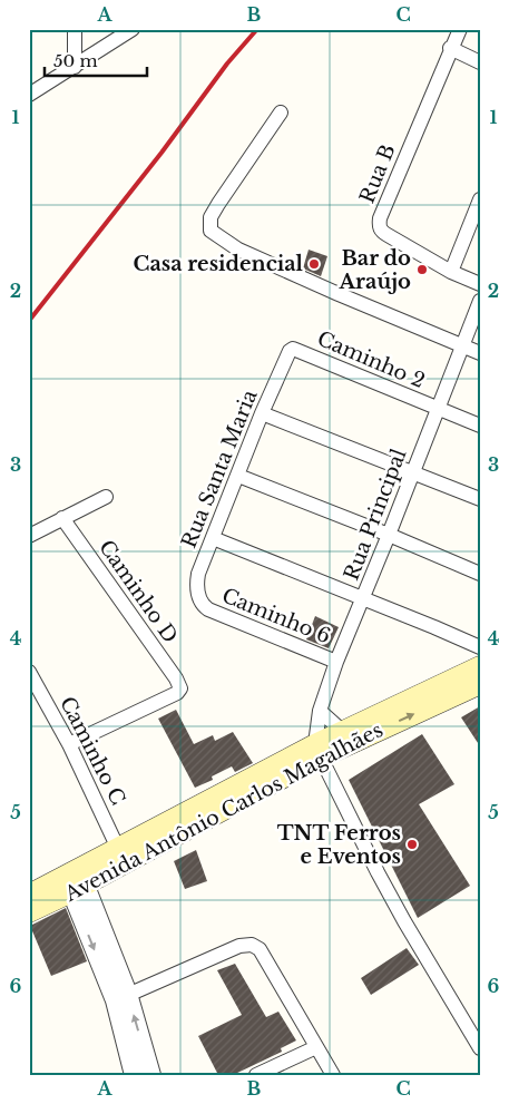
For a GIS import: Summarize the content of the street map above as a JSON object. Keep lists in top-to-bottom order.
{
  "streets": {
    "main road": ["Avenida Antônio Carlos Magalhães"],
    "street": [
      "Rua B",
      "Caminho 2",
      "Rua Santa Maria",
      "Rua Principal",
      "Caminho D",
      "Caminho 6",
      "Caminho C"
    ]
  },
  "crossings": [
    ["Caminho 2", "Rua Santa Maria"],
    ["Caminho 2", "Rua Principal"],
    ["Rua Santa Maria", "Caminho 6"],
    ["Rua Principal", "Caminho 6"],
    ["Rua Principal", "Avenida Antônio Carlos Magalhães"],
    ["Caminho D", "Caminho C"],
    ["Caminho C", "Avenida Antônio Carlos Magalhães"]
  ],
  "places": ["Casa residencial", "Bar do Araújo", "TNT Ferros e Eventos"],
  "scale_bar": "50 m",
  "grid": {
    "columns": ["A", "B", "C"],
    "rows": [
      "1",
      "2",
      "3",
      "4",
      "5",
      "6"
    ]
  }
}
